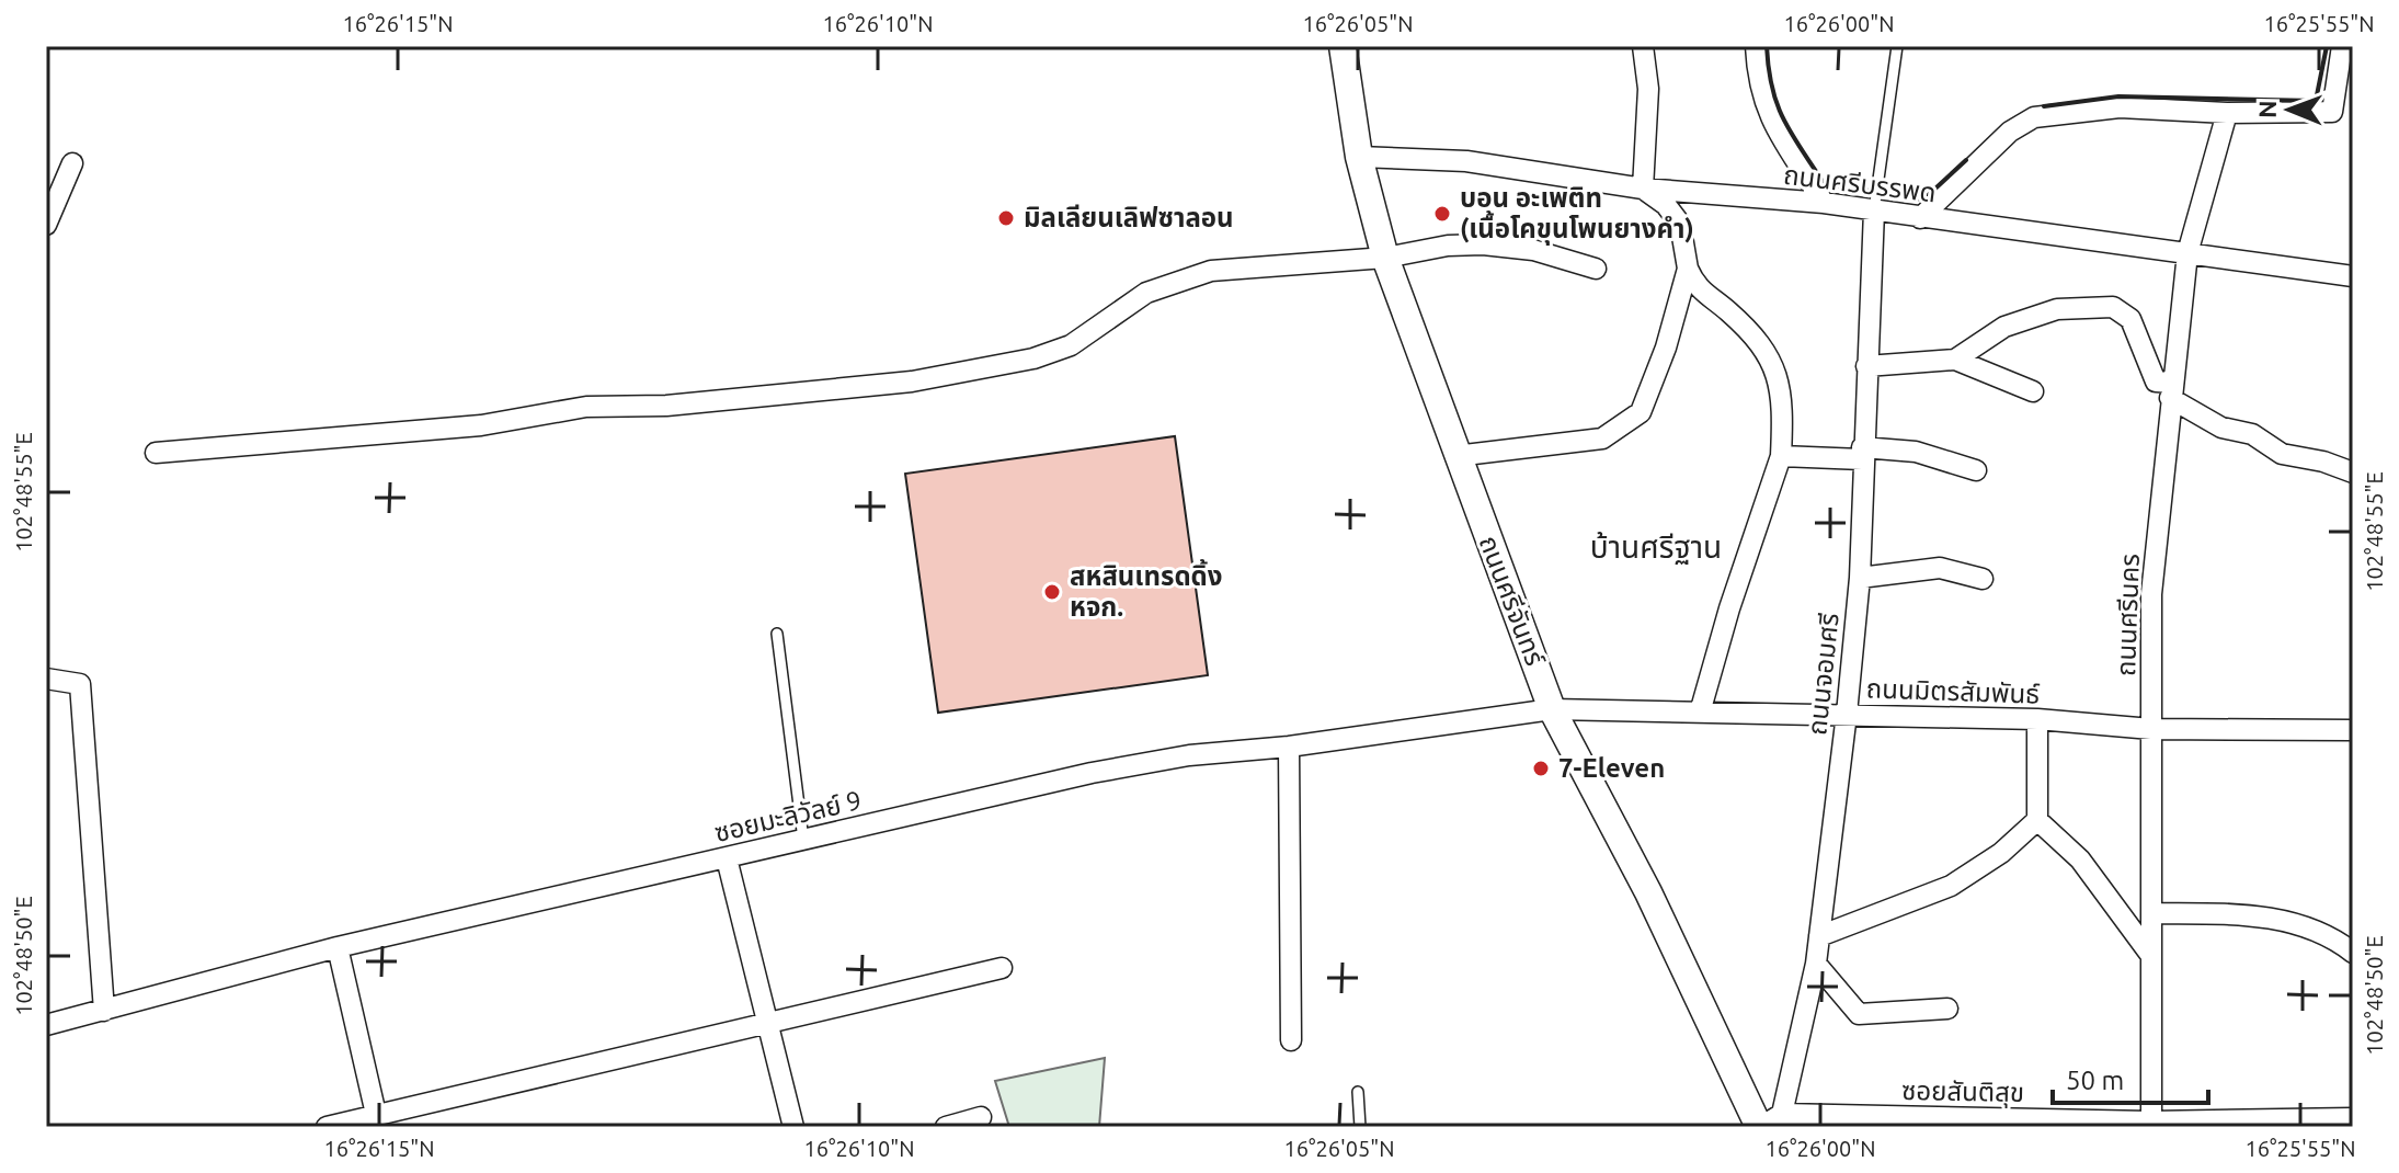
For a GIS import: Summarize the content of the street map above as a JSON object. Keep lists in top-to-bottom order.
{
  "streets": {
    "main road": ["ถนนศรีจันทร์"],
    "street": [
      "ถนนศรีบรรพด",
      "ถนนศรีนคร",
      "ถนนจอมศรี",
      "ถนนมิตรสัมพันธ์",
      "ซอยมะลิวัลย์ 9",
      "ซอยสันติสุข"
    ]
  },
  "crossings": [
    ["ถนนศรีบรรพด", "ถนนศรีจันทร์"],
    ["ถนนศรีบรรพด", "ถนนศรีนคร"],
    ["ถนนศรีบรรพด", "ถนนจอมศรี"],
    ["ถนนศรีจันทร์", "ถนนจอมศรี"],
    ["ถนนศรีจันทร์", "ถนนมิตรสัมพันธ์"],
    ["ถนนศรีจันทร์", "ซอยมะลิวัลย์ 9"],
    ["ถนนศรีจันทร์", "ซอยสันติสุข"],
    ["ถนนศรีนคร", "ถนนมิตรสัมพันธ์"],
    ["ถนนศรีนคร", "ซอยสันติสุข"],
    ["ถนนจอมศรี", "ถนนมิตรสัมพันธ์"],
    ["ถนนจอมศรี", "ซอยสันติสุข"],
    ["ถนนมิตรสัมพันธ์", "ซอยมะลิวัลย์ 9"]
  ],
  "districts": ["บ้านศรีฐาน"],
  "places": [
    "บอน อะเพติท (เนื้อโคขุนโพนยางคำ)",
    "มิลเลียนเลิฟซาลอน",
    "สหสินเทรดดิ้ง หจก.",
    "7-Eleven"
  ],
  "scale_bar": "50 m",
  "north": "left",
  "coordinates": [
    "16°26'15\"N",
    "16°26'10\"N",
    "16°26'05\"N",
    "16°26'00\"N",
    "16°25'55\"N",
    "102°48'55\"E",
    "102°48'50\"E"
  ]
}
